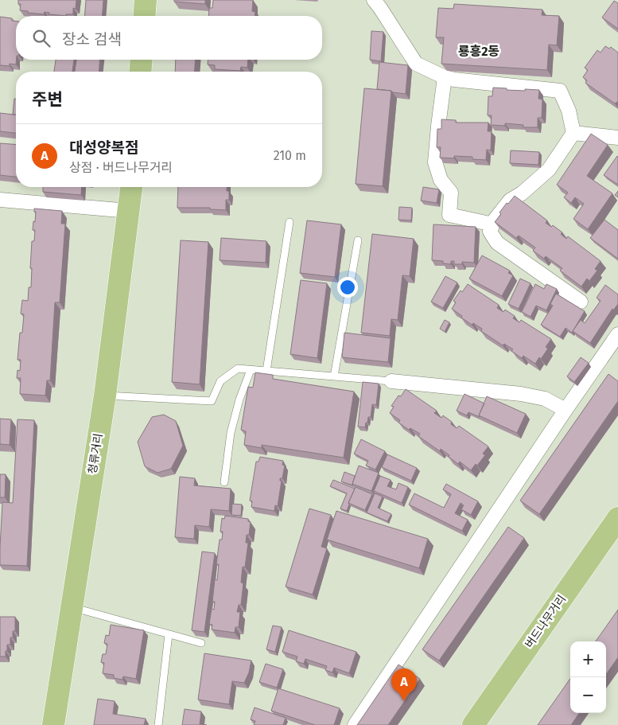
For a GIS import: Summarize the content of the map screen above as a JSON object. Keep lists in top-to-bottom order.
{
  "streets": {
    "main road": ["청류거리", "버드나무거리"]
  },
  "districts": ["룡흥2동"],
  "page": {
    "search": "장소 검색",
    "heading": "주변",
    "list": [
      {
        "mark": "A",
        "name": "대성양복점",
        "note": "상점 · 버드나무거리",
        "value": "210 m"
      }
    ],
    "map_buttons": ["+", "−"],
    "pins": "A"
  }
}
